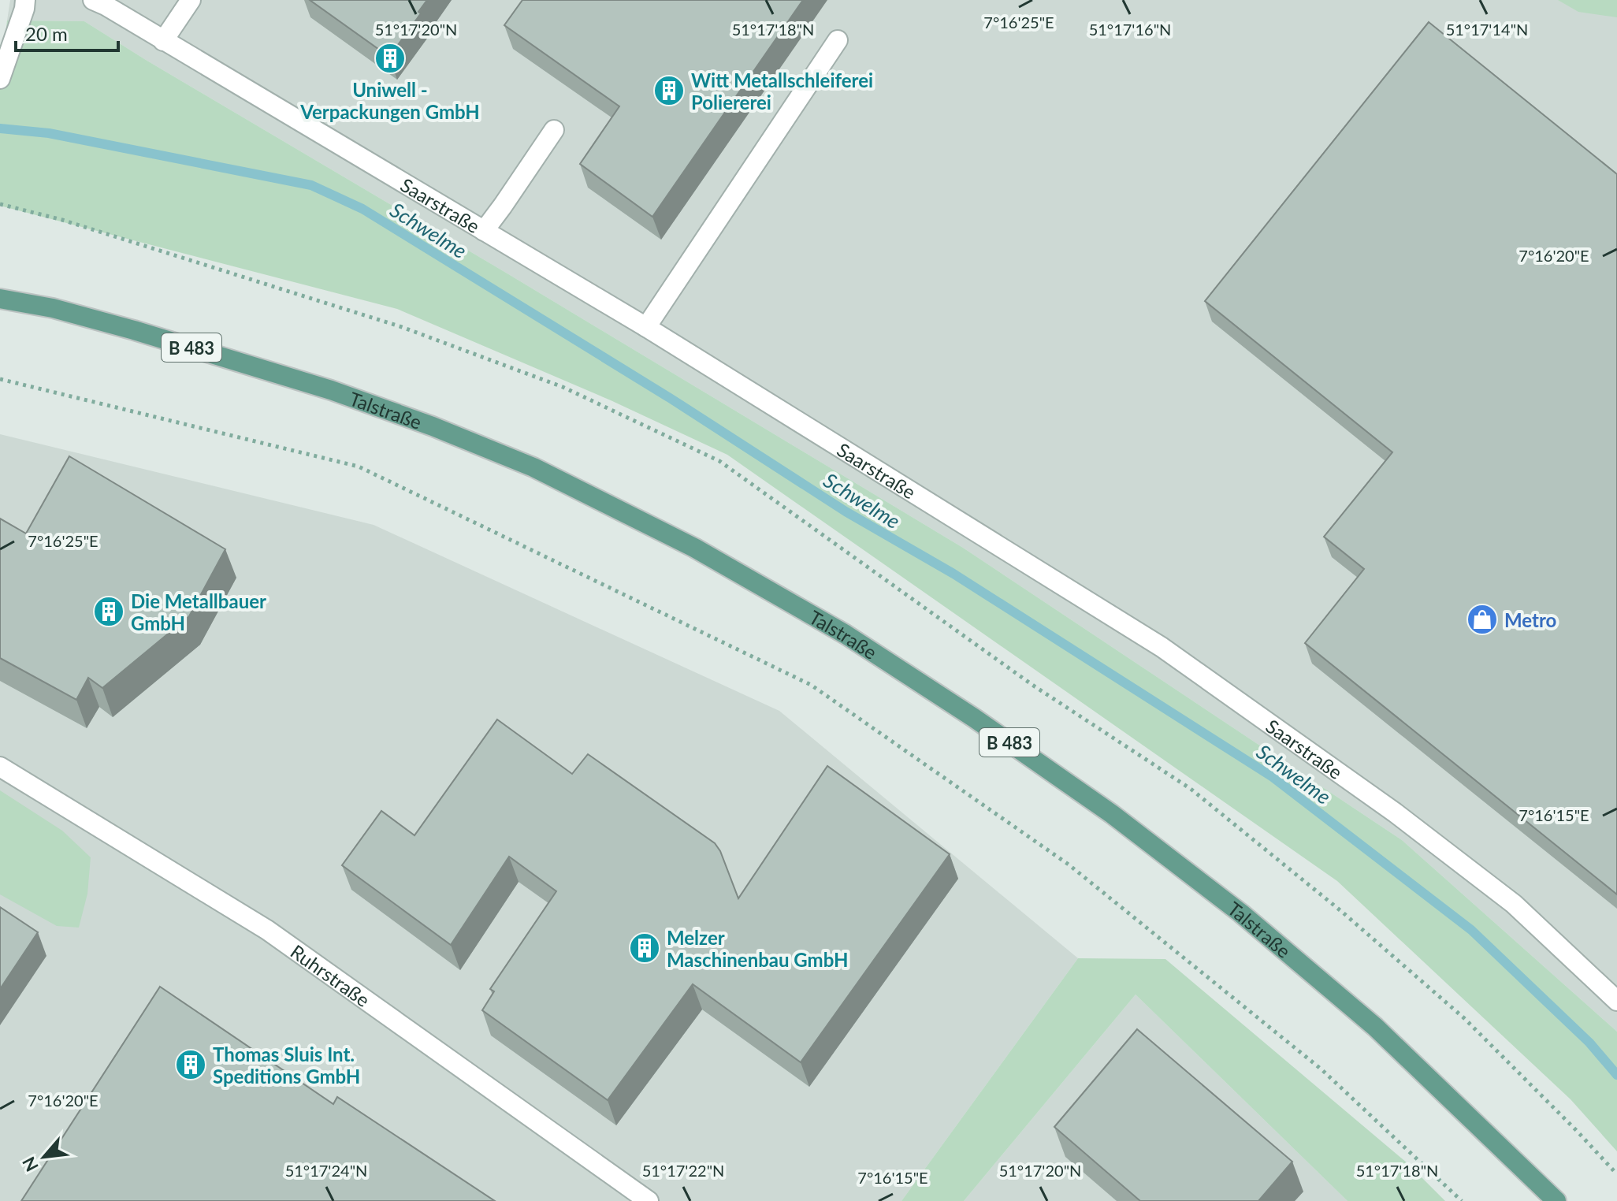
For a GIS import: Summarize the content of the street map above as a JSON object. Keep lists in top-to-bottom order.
{
  "streets": {
    "main road": ["B 483", "Talstraße"],
    "street": ["Saarstraße", "Ruhrstraße"]
  },
  "water": ["Schwelme"],
  "places": {
    "building": [
      "Uniwell - Verpackungen GmbH",
      "Witt Metallschleiferei Poliererei",
      "Die Metallbauer GmbH",
      "Melzer Maschinenbau GmbH",
      "Thomas Sluis Int. Speditions GmbH"
    ],
    "shop": ["Metro"]
  },
  "scale_bar": "20 m",
  "north": "bottom left",
  "coordinates": [
    "7°16'25\"E",
    "51°17'20\"N",
    "51°17'18\"N",
    "51°17'16\"N",
    "51°17'14\"N",
    "7°16'20\"E",
    "7°16'15\"E",
    "51°17'24\"N",
    "51°17'22\"N"
  ]
}
